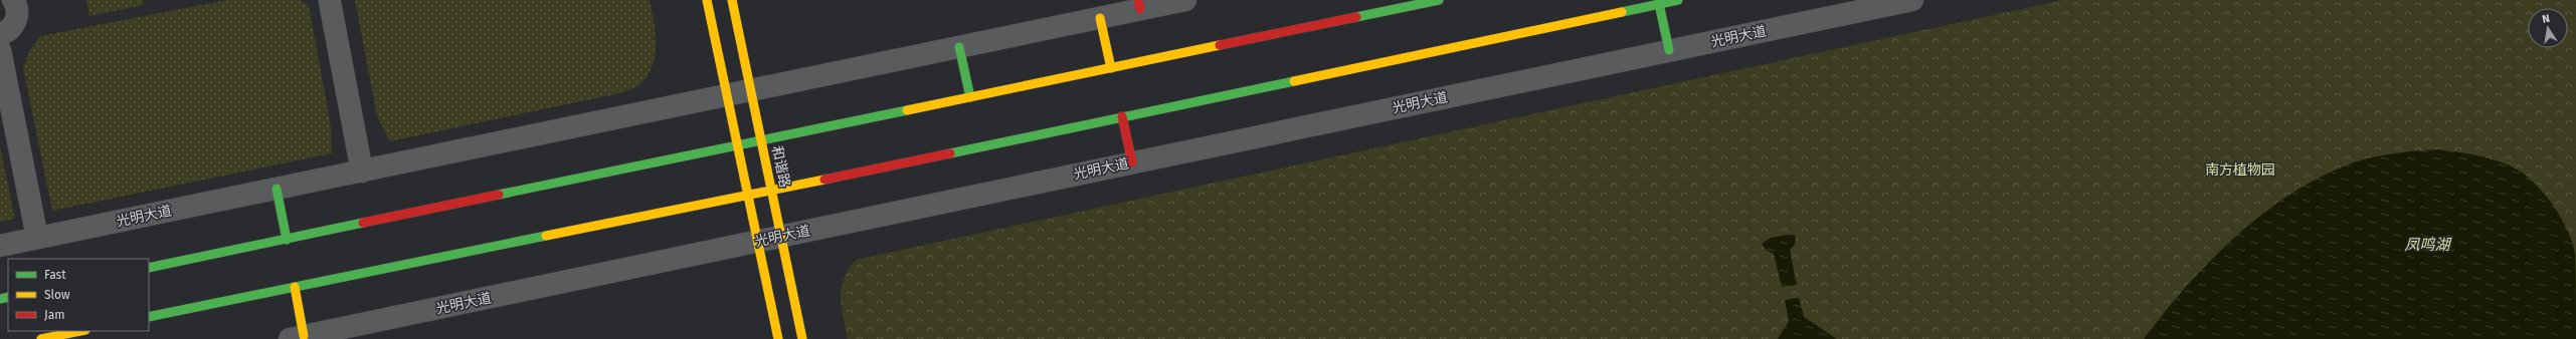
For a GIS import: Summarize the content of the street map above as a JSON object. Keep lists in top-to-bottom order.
{
  "streets": {
    "main road": ["和谐路"],
    "street": ["光明大道"]
  },
  "crossings": [
    ["光明大道", "和谐路"]
  ],
  "water": ["凤鸣湖"],
  "parks": ["南方植物园"],
  "legend": ["Fast", "Slow", "Jam"],
  "north": "top"
}
